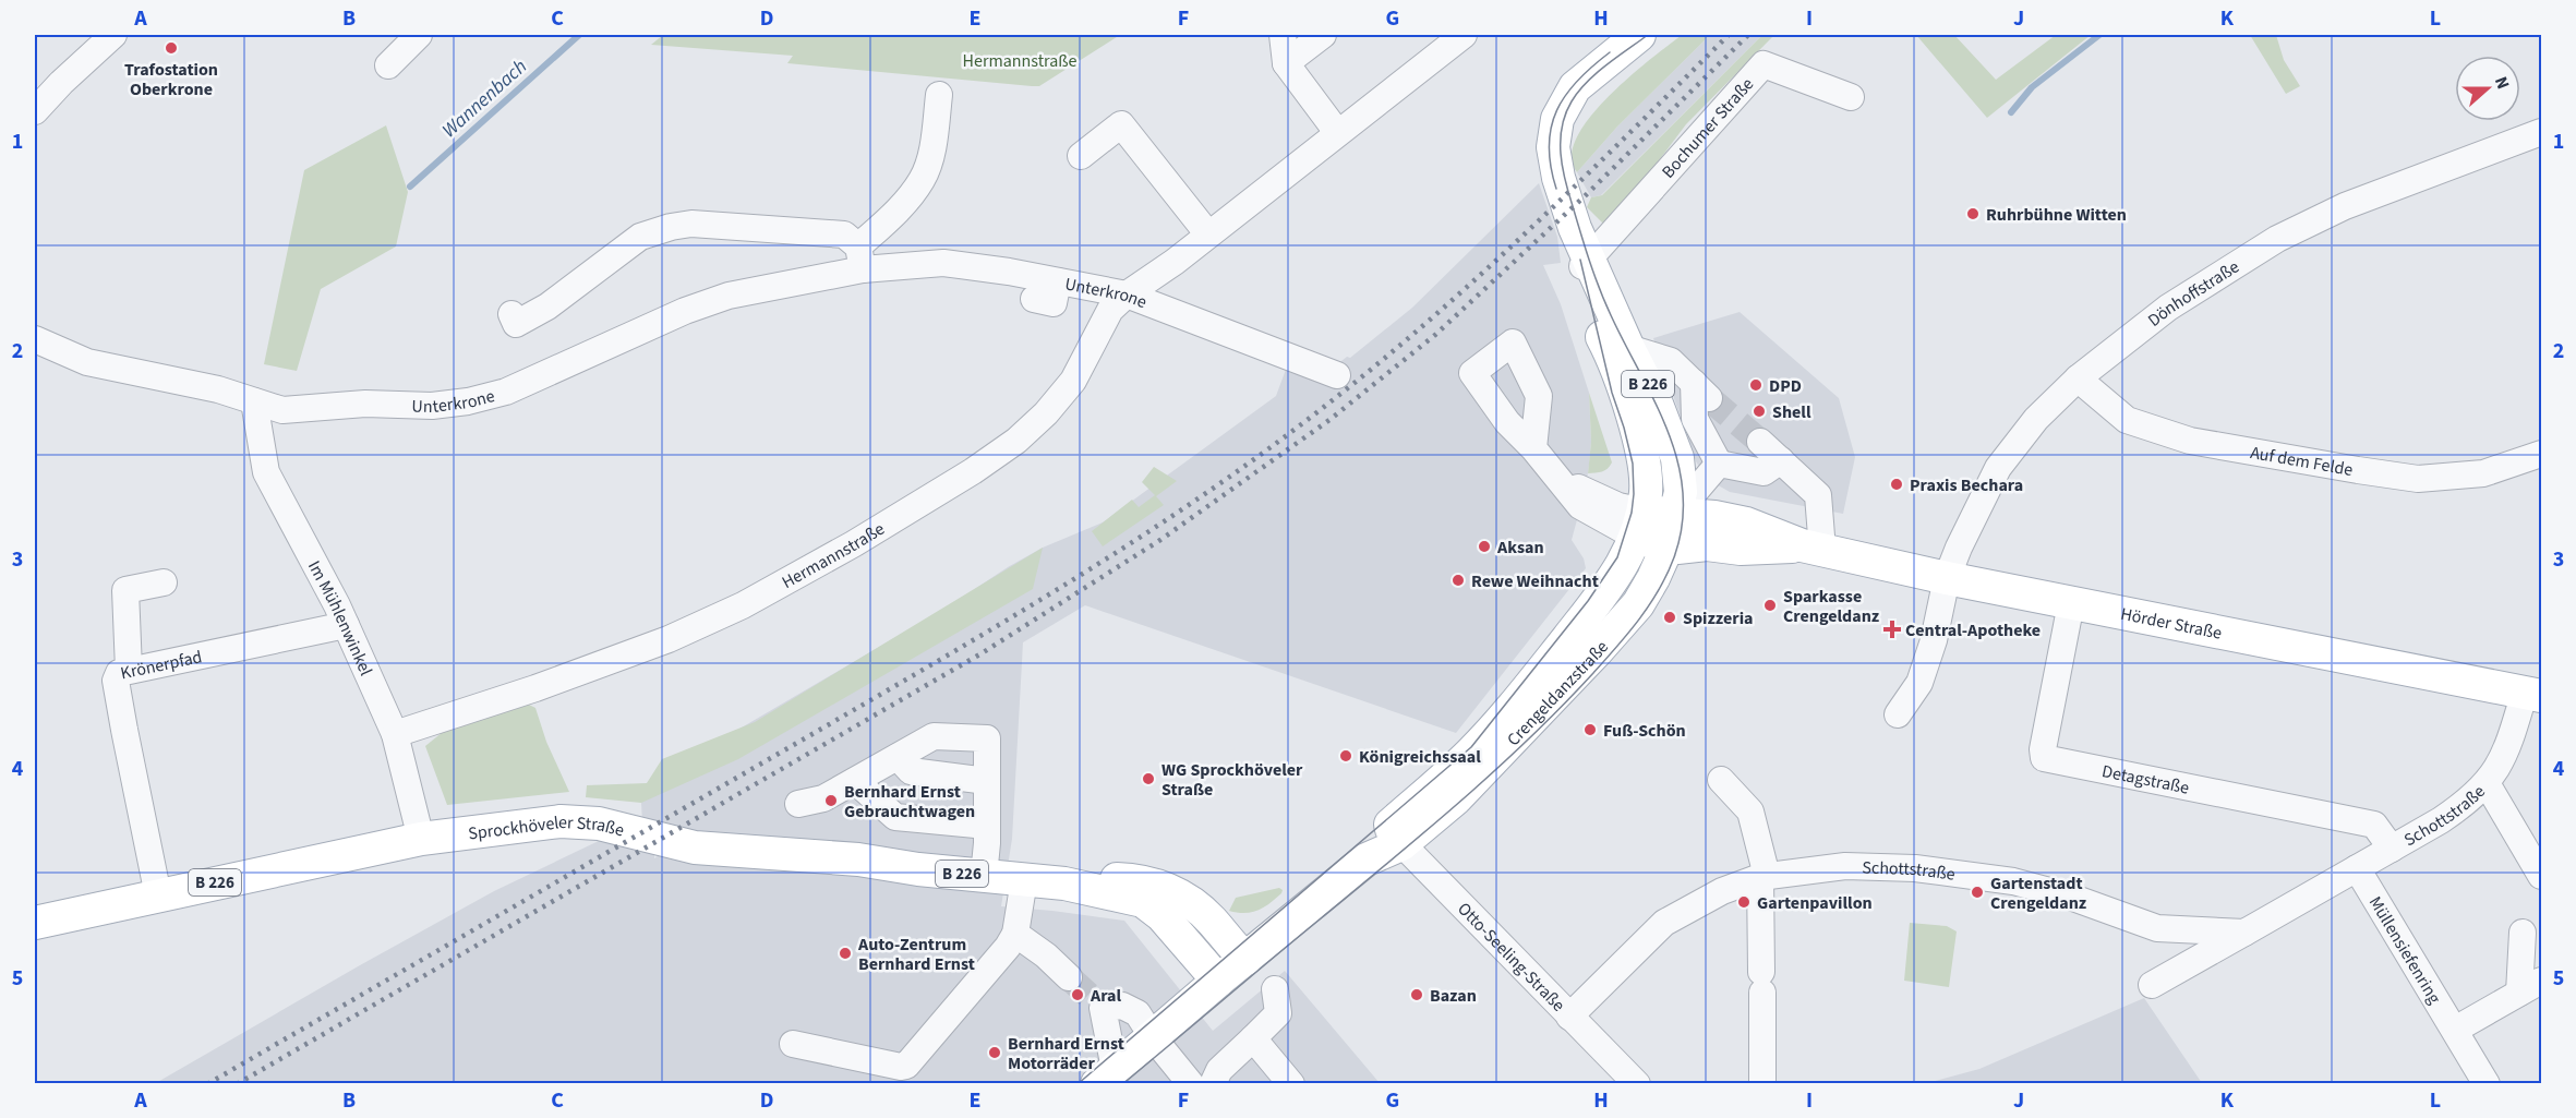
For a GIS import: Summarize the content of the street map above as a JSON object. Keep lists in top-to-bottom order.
{
  "streets": {
    "main road": [
      "B 226",
      "Hörder Straße",
      "Crengeldanzstraße",
      "Sprockhöveler Straße"
    ],
    "street": [
      "Bochumer Straße",
      "Unterkrone",
      "Dönhoffstraße",
      "Auf dem Felde",
      "Hermannstraße",
      "Im Mühlenwinkel",
      "Krönerpfad",
      "Detagstraße",
      "Schottstraße",
      "Müllensiefenring",
      "Otto-Seeling-Straße"
    ]
  },
  "crossings": [
    ["Bochumer Straße", "B 226"],
    ["Unterkrone", "Hermannstraße"],
    ["Unterkrone", "Im Mühlenwinkel"],
    ["Dönhoffstraße", "Auf dem Felde"],
    ["Dönhoffstraße", "Hörder Straße"],
    ["B 226", "Hörder Straße"],
    ["B 226", "Crengeldanzstraße"],
    ["Hermannstraße", "Im Mühlenwinkel"],
    ["Im Mühlenwinkel", "Krönerpfad"],
    ["Im Mühlenwinkel", "Sprockhöveler Straße"],
    ["Hörder Straße", "Crengeldanzstraße"],
    ["Hörder Straße", "Detagstraße"],
    ["Hörder Straße", "Schottstraße"],
    ["Krönerpfad", "Sprockhöveler Straße"],
    ["Crengeldanzstraße", "Sprockhöveler Straße"],
    ["Crengeldanzstraße", "Otto-Seeling-Straße"],
    ["Detagstraße", "Schottstraße"],
    ["Schottstraße", "Müllensiefenring"],
    ["Schottstraße", "Otto-Seeling-Straße"]
  ],
  "water": ["Wannenbach"],
  "parks": ["Hermannstraße"],
  "places": {
    "other": [
      "Trafostation Oberkrone",
      "Ruhrbühne Witten",
      "DPD",
      "Shell",
      "Praxis Bechara",
      "Aksan",
      "Rewe Weihnacht",
      "Sparkasse Crengeldanz",
      "Spizzeria",
      "Fuß-Schön",
      "Königreichssaal",
      "WG Sprockhöveler Straße",
      "Bernhard Ernst Gebrauchtwagen",
      "Gartenstadt Crengeldanz",
      "Gartenpavillon",
      "Auto-Zentrum Bernhard Ernst",
      "Aral",
      "Bazan",
      "Bernhard Ernst Motorräder"
    ],
    "health": ["Central-Apotheke"]
  },
  "north": "right",
  "grid": {
    "columns": [
      "A",
      "B",
      "C",
      "D",
      "E",
      "F",
      "G",
      "H",
      "I",
      "J",
      "K",
      "L"
    ],
    "rows": [
      "1",
      "2",
      "3",
      "4",
      "5"
    ]
  }
}
